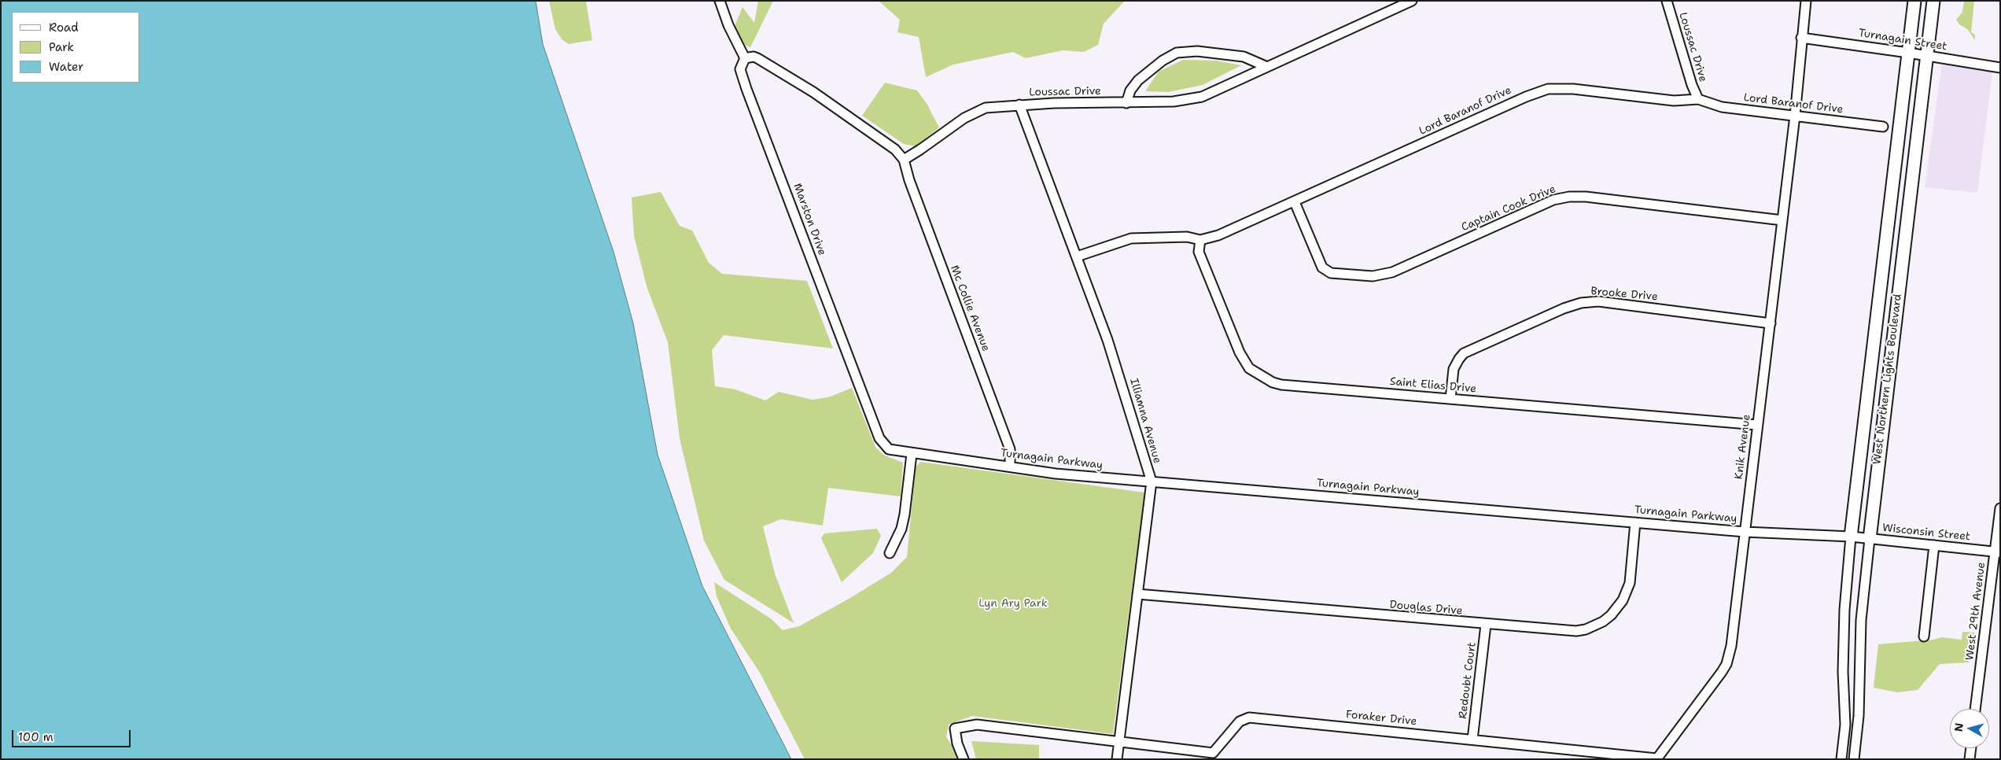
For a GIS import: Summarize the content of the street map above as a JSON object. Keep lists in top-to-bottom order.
{
  "streets": {
    "main road": ["West Northern Lights Boulevard"],
    "street": [
      "Turnagain Street",
      "Loussac Drive",
      "Lord Baranof Drive",
      "Captain Cook Drive",
      "Marston Drive",
      "Brooke Drive",
      "Mc Collie Avenue",
      "Saint Elias Drive",
      "Illiamna Avenue",
      "Knik Avenue",
      "Turnagain Parkway",
      "Wisconsin Street",
      "Douglas Drive",
      "West 29th Avenue",
      "Redoubt Court",
      "Foraker Drive"
    ]
  },
  "crossings": [
    ["Turnagain Street", "West Northern Lights Boulevard"],
    ["Turnagain Street", "Knik Avenue"],
    ["Loussac Drive", "Lord Baranof Drive"],
    ["Loussac Drive", "Mc Collie Avenue"],
    ["Loussac Drive", "Illiamna Avenue"],
    ["Lord Baranof Drive", "Captain Cook Drive"],
    ["Lord Baranof Drive", "Saint Elias Drive"],
    ["Lord Baranof Drive", "Illiamna Avenue"],
    ["Lord Baranof Drive", "Knik Avenue"],
    ["Captain Cook Drive", "Knik Avenue"],
    ["Marston Drive", "Turnagain Parkway"],
    ["Brooke Drive", "Saint Elias Drive"],
    ["Brooke Drive", "Knik Avenue"],
    ["Mc Collie Avenue", "Turnagain Parkway"],
    ["West Northern Lights Boulevard", "Turnagain Parkway"],
    ["West Northern Lights Boulevard", "Wisconsin Street"],
    ["Saint Elias Drive", "Knik Avenue"],
    ["Illiamna Avenue", "Turnagain Parkway"],
    ["Illiamna Avenue", "Douglas Drive"],
    ["Illiamna Avenue", "Foraker Drive"],
    ["Knik Avenue", "Turnagain Parkway"],
    ["Knik Avenue", "Foraker Drive"],
    ["Turnagain Parkway", "Wisconsin Street"],
    ["Turnagain Parkway", "Douglas Drive"],
    ["Wisconsin Street", "West 29th Avenue"],
    ["Douglas Drive", "Redoubt Court"],
    ["Redoubt Court", "Foraker Drive"]
  ],
  "parks": ["Lyn Ary Park"],
  "legend": ["Road", "Park", "Water"],
  "scale_bar": "100 m",
  "north": "left"
}
